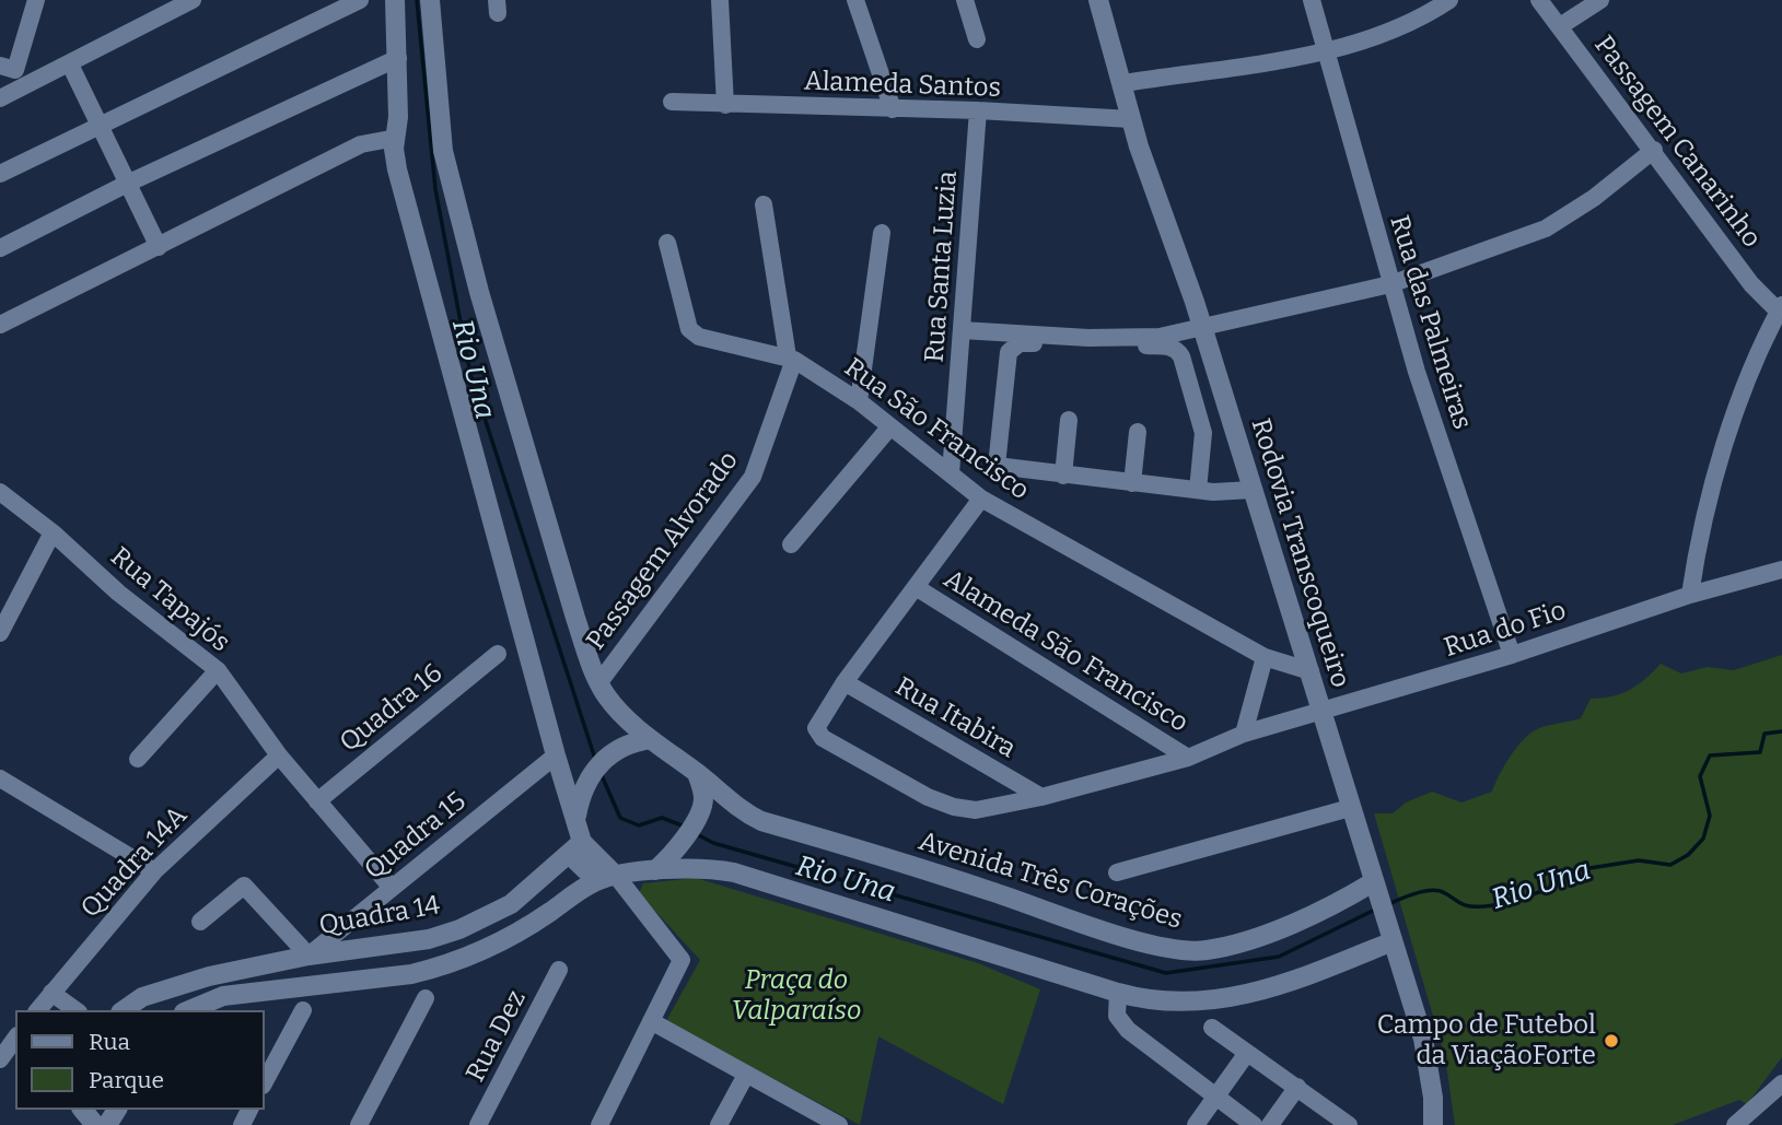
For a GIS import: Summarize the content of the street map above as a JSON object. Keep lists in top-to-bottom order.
{
  "streets": {
    "street": [
      "Alameda Santos",
      "Passagem Canarinho",
      "Rua Santa Luzia",
      "Rua das Palmeiras",
      "Rua São Francisco",
      "Passagem Alvorado",
      "Rodovia Transcoqueiro",
      "Rua Tapajós",
      "Rua do Fio",
      "Alameda São Francisco",
      "Quadra 16",
      "Rua Itabira",
      "Quadra 15",
      "Quadra 14A",
      "Avenida Três Corações",
      "Quadra 14",
      "Rua Dez"
    ]
  },
  "crossings": [
    ["Alameda Santos", "Rua Santa Luzia"],
    ["Alameda Santos", "Rodovia Transcoqueiro"],
    ["Rua Santa Luzia", "Rua São Francisco"],
    ["Rua das Palmeiras", "Rua do Fio"],
    ["Rua São Francisco", "Passagem Alvorado"],
    ["Rua São Francisco", "Rodovia Transcoqueiro"],
    ["Rodovia Transcoqueiro", "Rua do Fio"],
    ["Rodovia Transcoqueiro", "Avenida Três Corações"],
    ["Rua Tapajós", "Quadra 16"],
    ["Rua Tapajós", "Quadra 15"],
    ["Rua Tapajós", "Quadra 14A"],
    ["Rua do Fio", "Alameda São Francisco"],
    ["Rua do Fio", "Rua Itabira"],
    ["Quadra 15", "Quadra 14"],
    ["Avenida Três Corações", "Quadra 14"]
  ],
  "water": ["Rio Una"],
  "parks": ["Praça do Valparaíso"],
  "places": ["Campo de Futebol da ViaçãoForte"],
  "legend": ["Rua", "Parque"]
}
